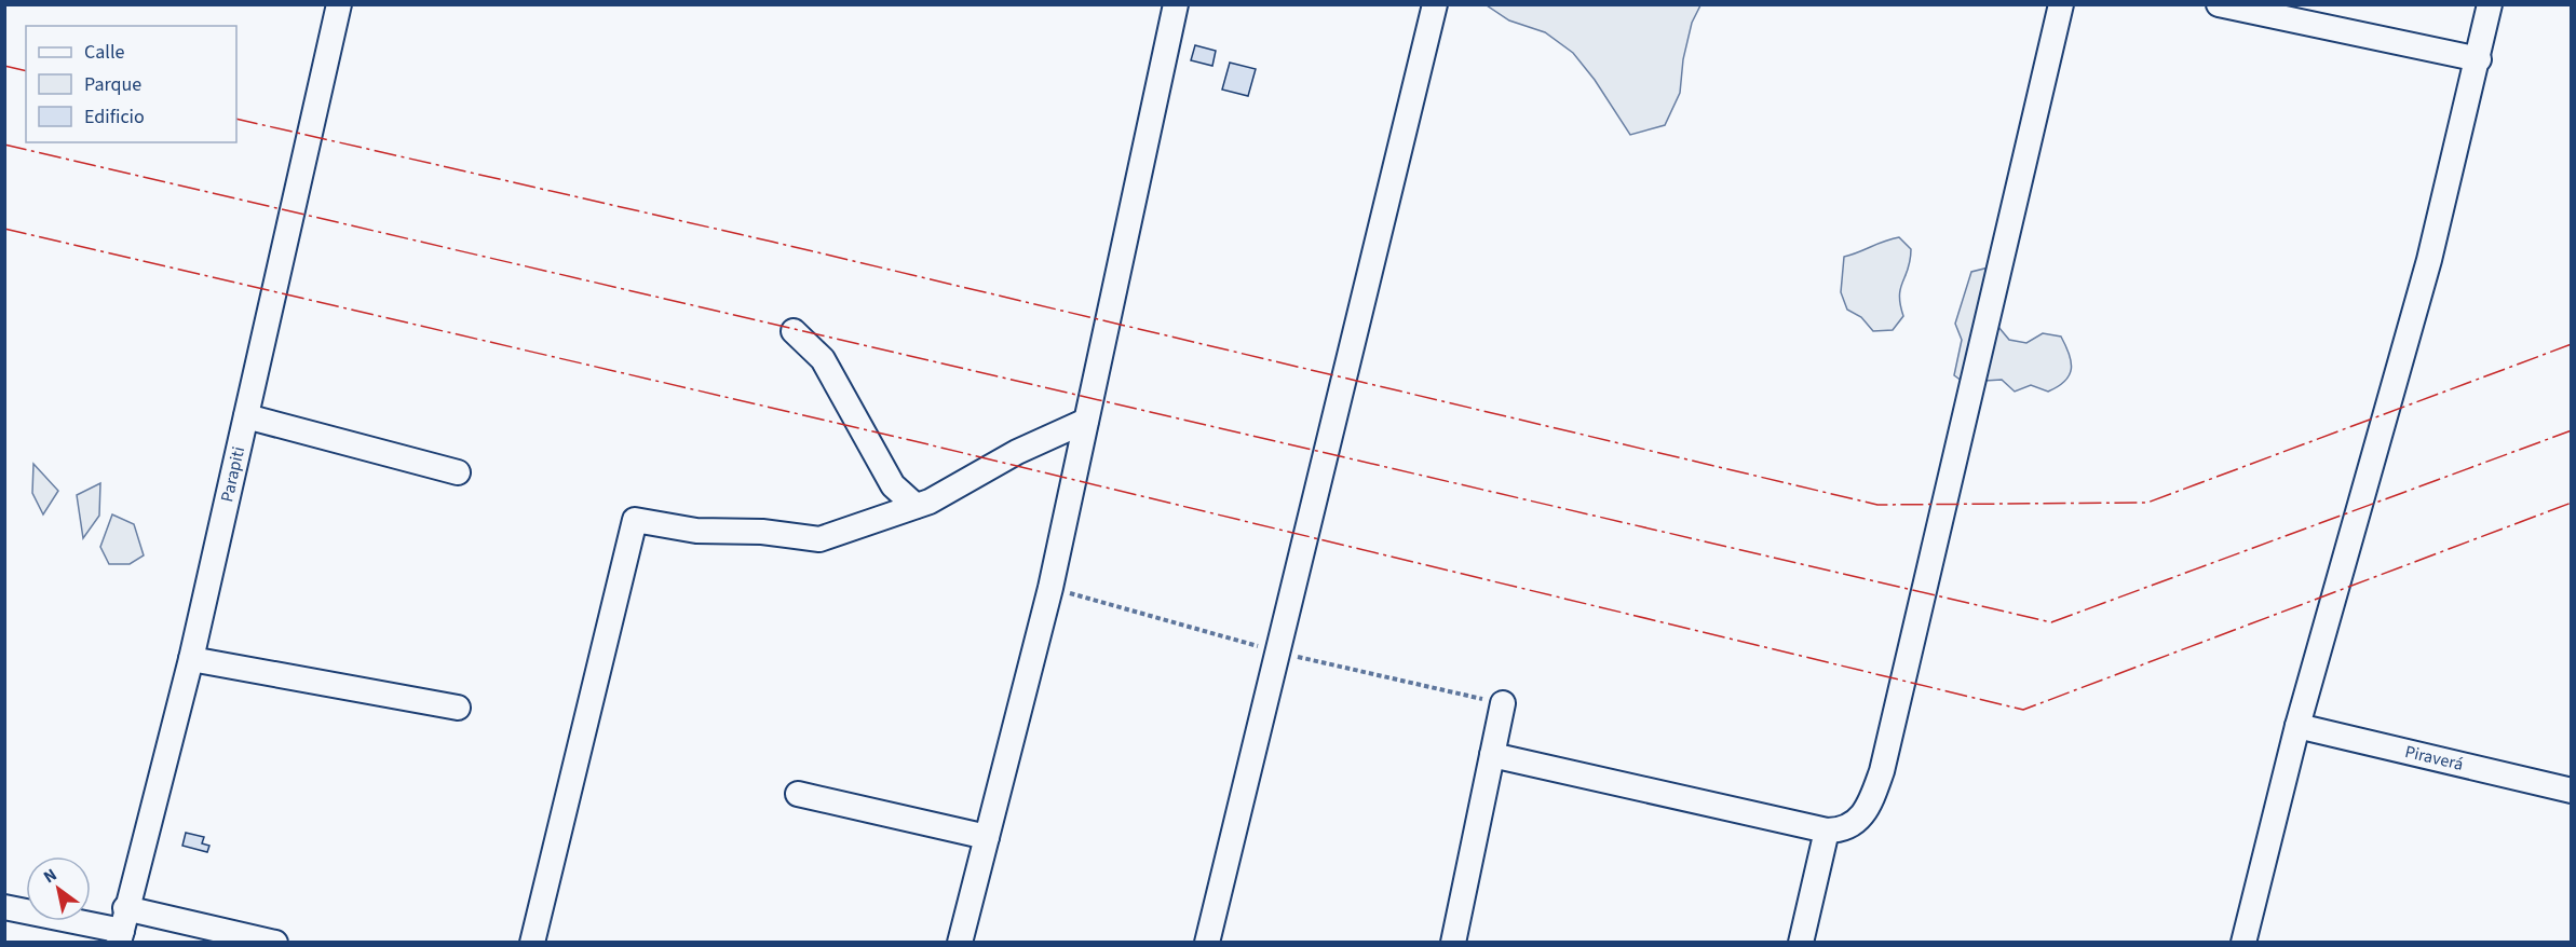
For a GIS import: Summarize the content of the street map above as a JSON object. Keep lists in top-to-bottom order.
{
  "streets": {
    "street": ["Parapiti", "Piraverá"]
  },
  "legend": ["Calle", "Parque", "Edificio"],
  "north": "top left"
}
